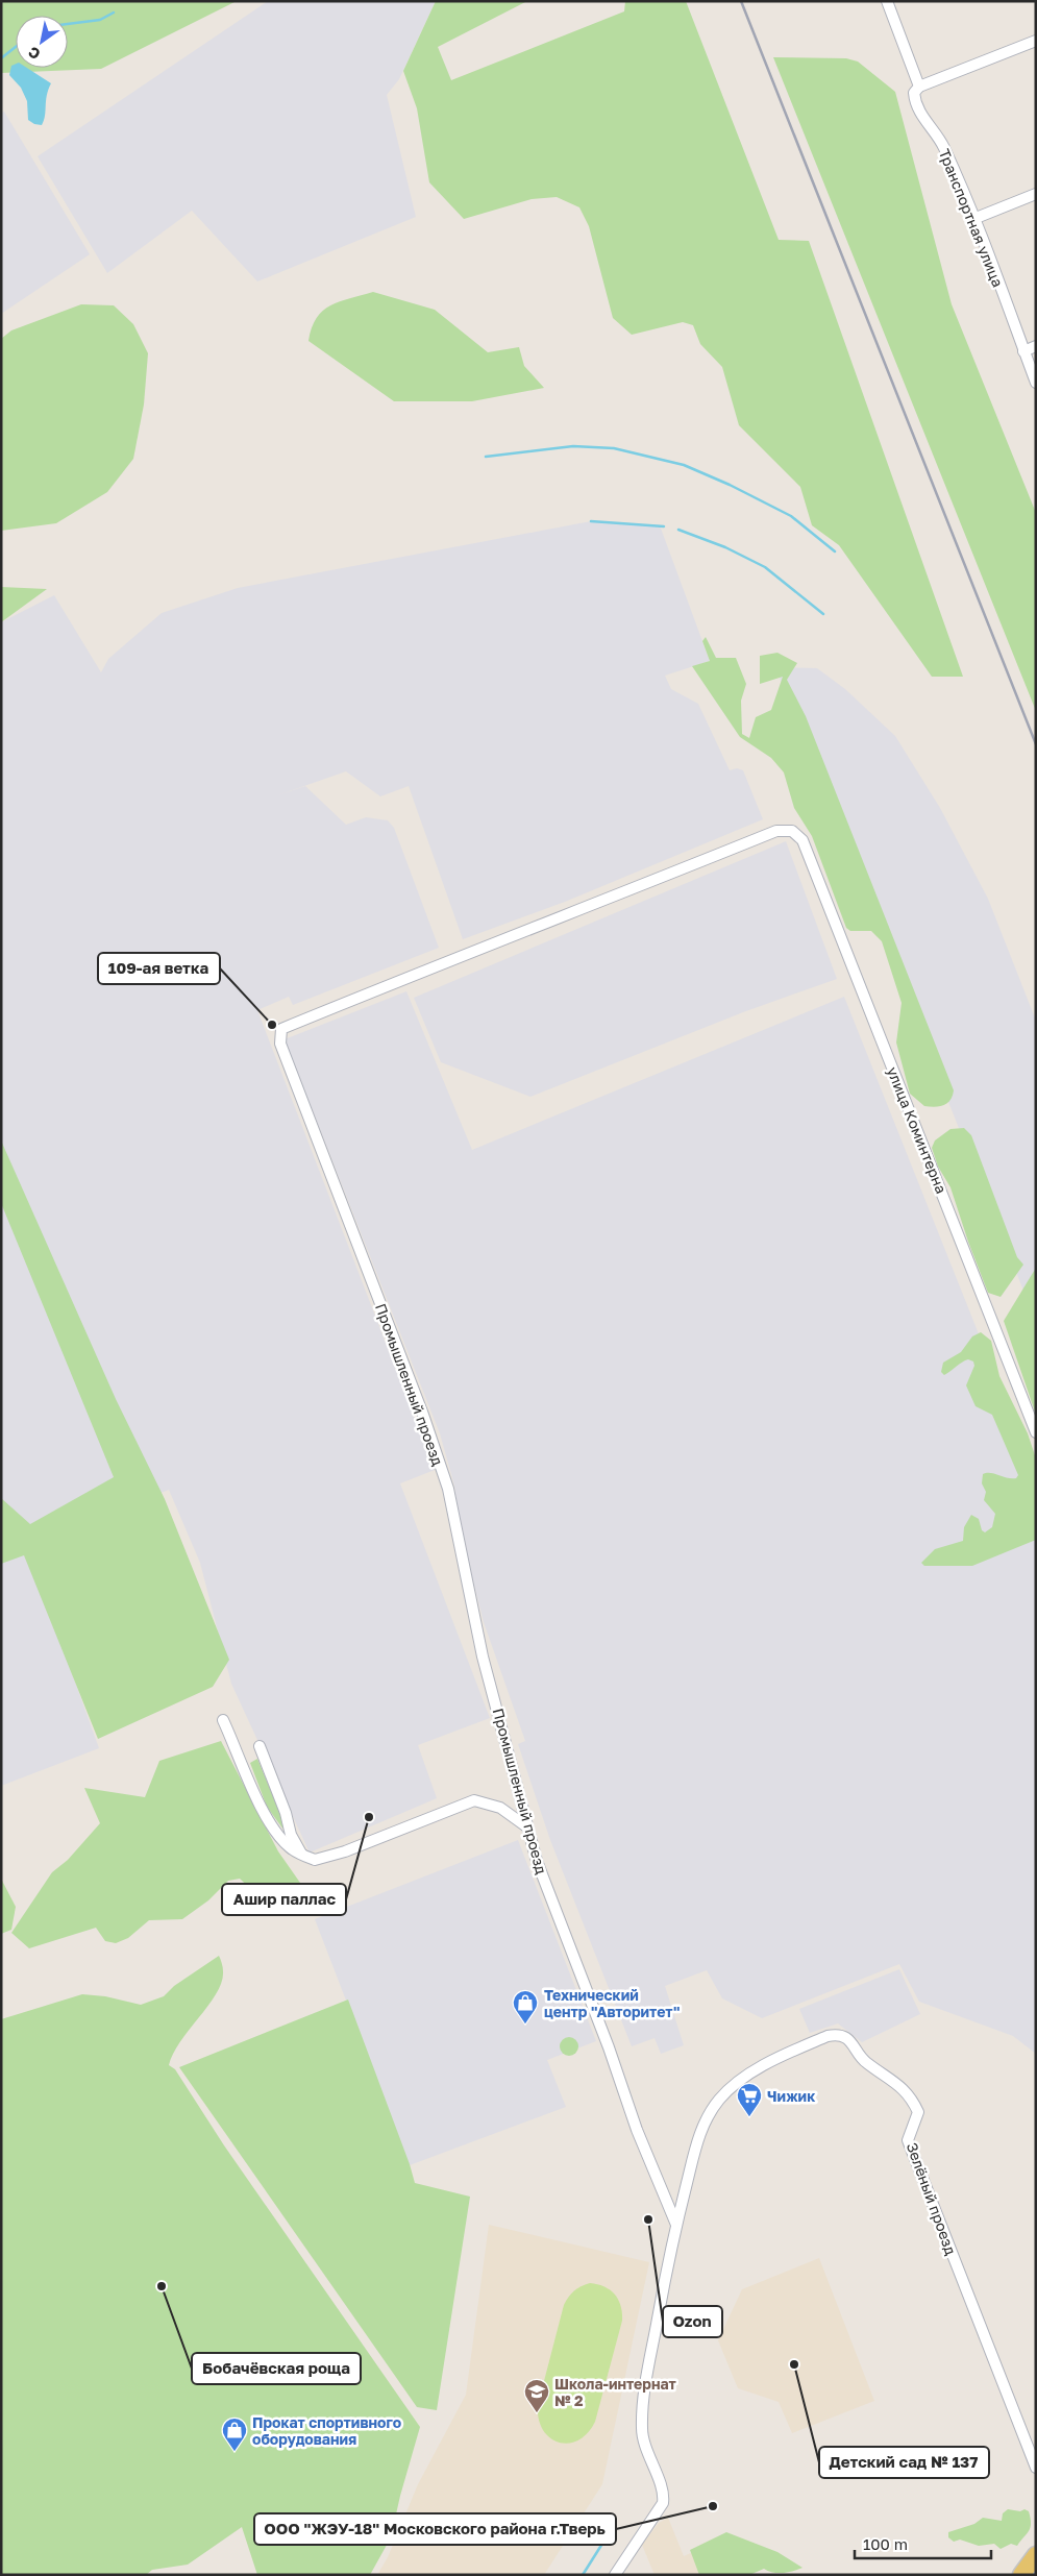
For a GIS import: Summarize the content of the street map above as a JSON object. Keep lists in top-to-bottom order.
{
  "streets": {
    "street": [
      "Транспортная улица",
      "улица Коминтерна",
      "Промышленный проезд",
      "Зелёный проезд"
    ]
  },
  "crossings": [
    ["улица Коминтерна", "Промышленный проезд"],
    ["Промышленный проезд", "Зелёный проезд"]
  ],
  "places": {
    "other": [
      "109-ая ветка",
      "Ашир паллас",
      "Ozon",
      "Бобачёвская роща",
      "Детский сад № 137",
      "ООО \"ЖЭУ-18\" Московского района г.Тверь"
    ],
    "shop": ["Технический центр \"Авторитет\"", "Прокат спортивного оборудования"],
    "supermarket": ["Чижик"],
    "school or university": ["Школа-интернат № 2"]
  },
  "scale_bar": "100 m",
  "north": "bottom left"
}
